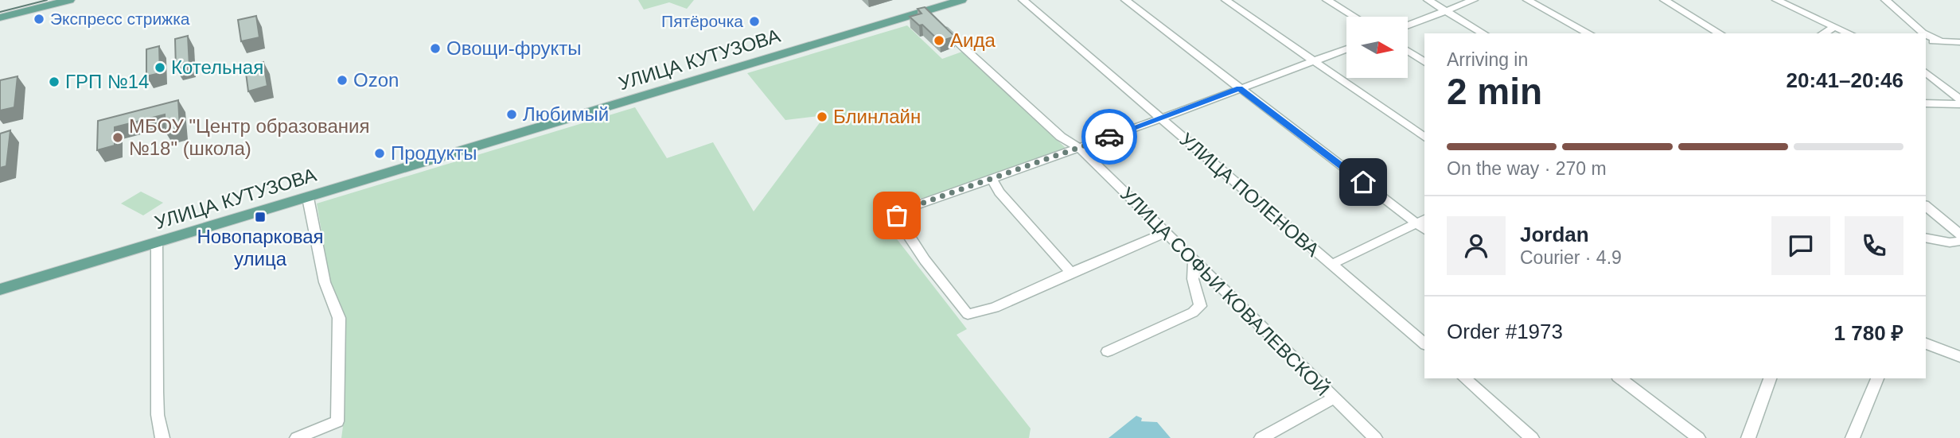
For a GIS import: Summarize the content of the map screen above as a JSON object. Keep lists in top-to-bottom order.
{
  "streets": {
    "main road": ["УЛИЦА КУТУЗОВА"],
    "street": ["УЛИЦА ПОЛЕНОВА", "УЛИЦА СОФЬИ КОВАЛЕВСКОЙ"]
  },
  "crossings": [
    ["УЛИЦА КУТУЗОВА", "УЛИЦА СОФЬИ КОВАЛЕВСКОЙ"]
  ],
  "places": {
    "other": [
      "Экспресс стрижка",
      "Пятёрочка",
      "Аида",
      "Овощи-фрукты",
      "Котельная",
      "Ozon",
      "ГРП №14",
      "Любимый",
      "Блинлайн",
      "МБОУ \"Центр образования №18\" (школа)",
      "Продукты"
    ],
    "transit": ["Новопарковая улица"]
  },
  "north": "right",
  "page": {
    "heading": ["2 min", "Arriving in", "20:41–20:46"],
    "panel": [
      "Jordan",
      "Courier · 4.9",
      "Order #1973",
      "1 780 ₽"
    ],
    "bar": "On the way · 270 m"
  }
}
